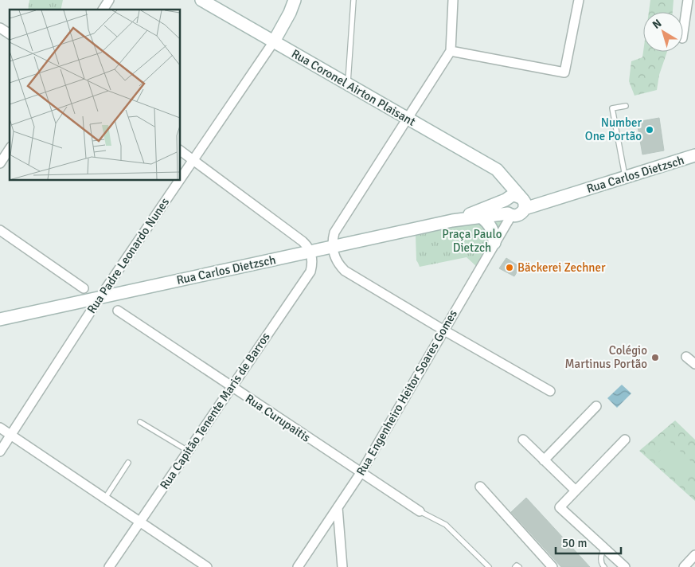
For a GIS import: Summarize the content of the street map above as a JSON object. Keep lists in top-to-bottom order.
{
  "streets": {
    "street": [
      "Rua Coronel Airton Plaisant",
      "Rua Carlos Dietzsch",
      "Rua Padre Leonardo Nunes",
      "Rua Engenheiro Heitor Soares Gomes",
      "Rua Capitão Tenente Maris de Barros",
      "Rua Curupaitis"
    ]
  },
  "crossings": [
    ["Rua Coronel Airton Plaisant", "Rua Carlos Dietzsch"],
    ["Rua Coronel Airton Plaisant", "Rua Padre Leonardo Nunes"],
    ["Rua Coronel Airton Plaisant", "Rua Engenheiro Heitor Soares Gomes"],
    ["Rua Carlos Dietzsch", "Rua Padre Leonardo Nunes"],
    ["Rua Carlos Dietzsch", "Rua Engenheiro Heitor Soares Gomes"],
    ["Rua Carlos Dietzsch", "Rua Capitão Tenente Maris de Barros"],
    ["Rua Engenheiro Heitor Soares Gomes", "Rua Curupaitis"],
    ["Rua Capitão Tenente Maris de Barros", "Rua Curupaitis"]
  ],
  "parks": ["Praça Paulo Dietzch"],
  "places": ["Number One Portão", "Bäckerei Zechner", "Colégio Martinus Portão"],
  "scale_bar": "50 m",
  "north": "top left"
}
